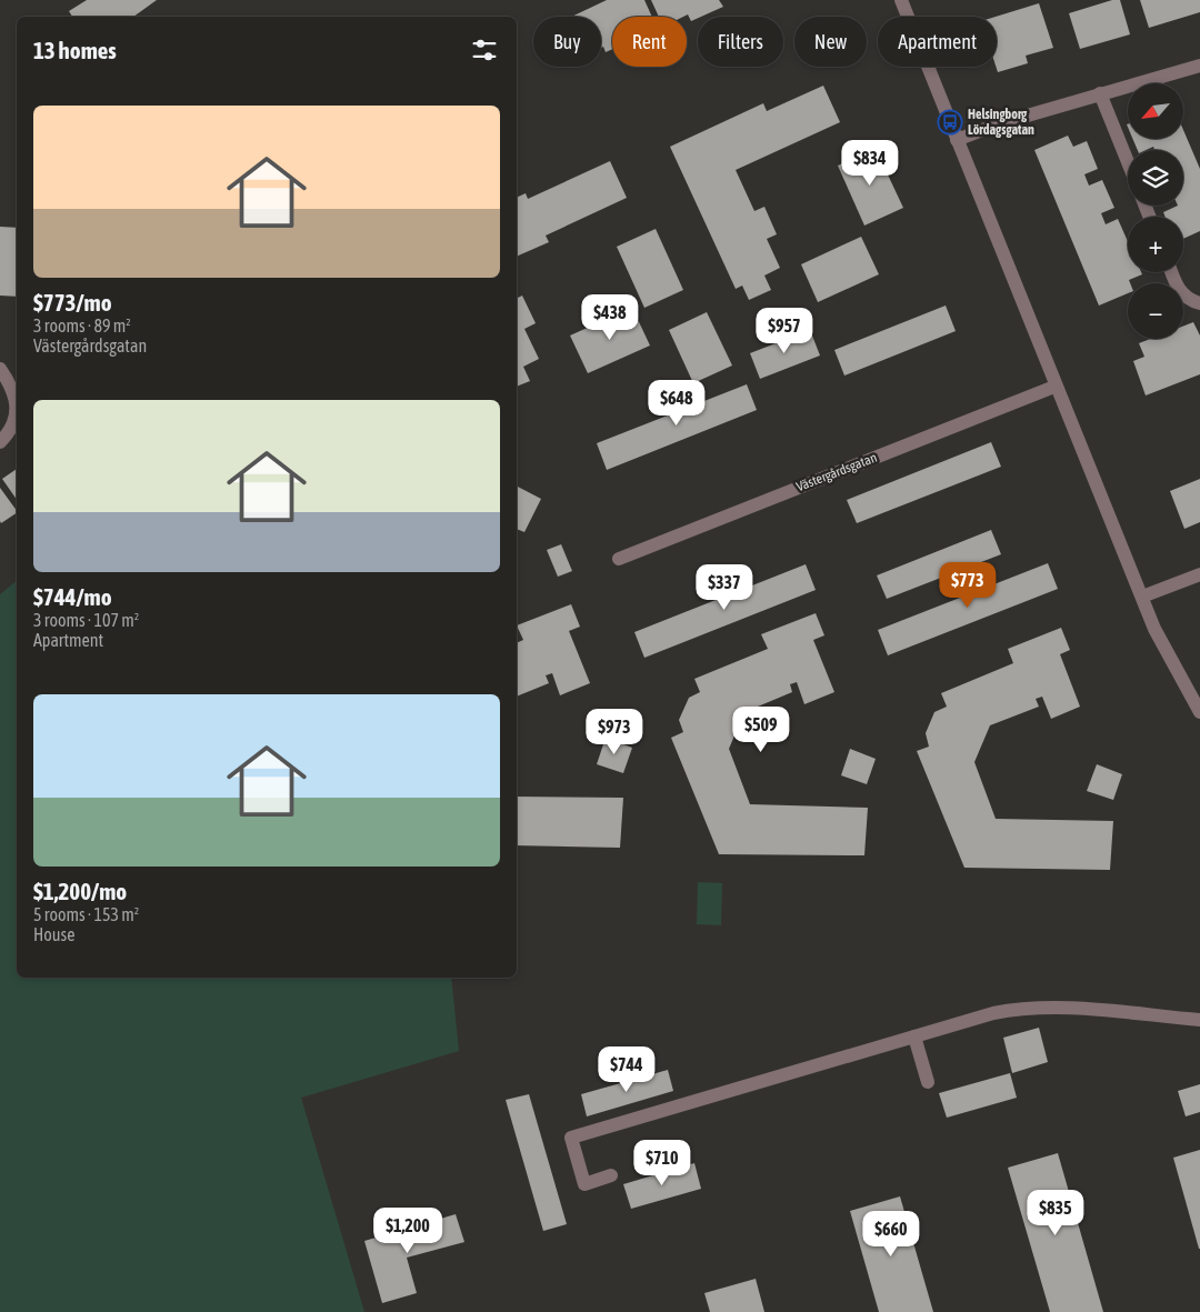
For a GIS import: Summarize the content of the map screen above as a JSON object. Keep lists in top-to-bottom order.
{
  "streets": {
    "street": ["Västergårdsgatan"]
  },
  "places": {
    "bus stop": ["Helsingborg Lördagsgatan"]
  },
  "north": "bottom left",
  "page": {
    "chip": [
      "Buy",
      "Rent",
      "Filters",
      "New",
      "Apartment"
    ],
    "heading": "13 homes",
    "map_buttons": ["+", "−"],
    "list": [
      {
        "name": "$773/mo",
        "note": "3 rooms · 89 m² · Västergårdsgatan"
      },
      {
        "name": "$744/mo",
        "note": "3 rooms · 107 m² · Apartment"
      },
      {
        "name": "$1,200/mo",
        "note": "5 rooms · 153 m² · House"
      }
    ],
    "price": [
      "$834",
      "$438",
      "$957",
      "$648",
      "$773",
      "$337",
      "$509",
      "$973",
      "$744",
      "$710",
      "$835",
      "$1,200",
      "$660"
    ]
  }
}
